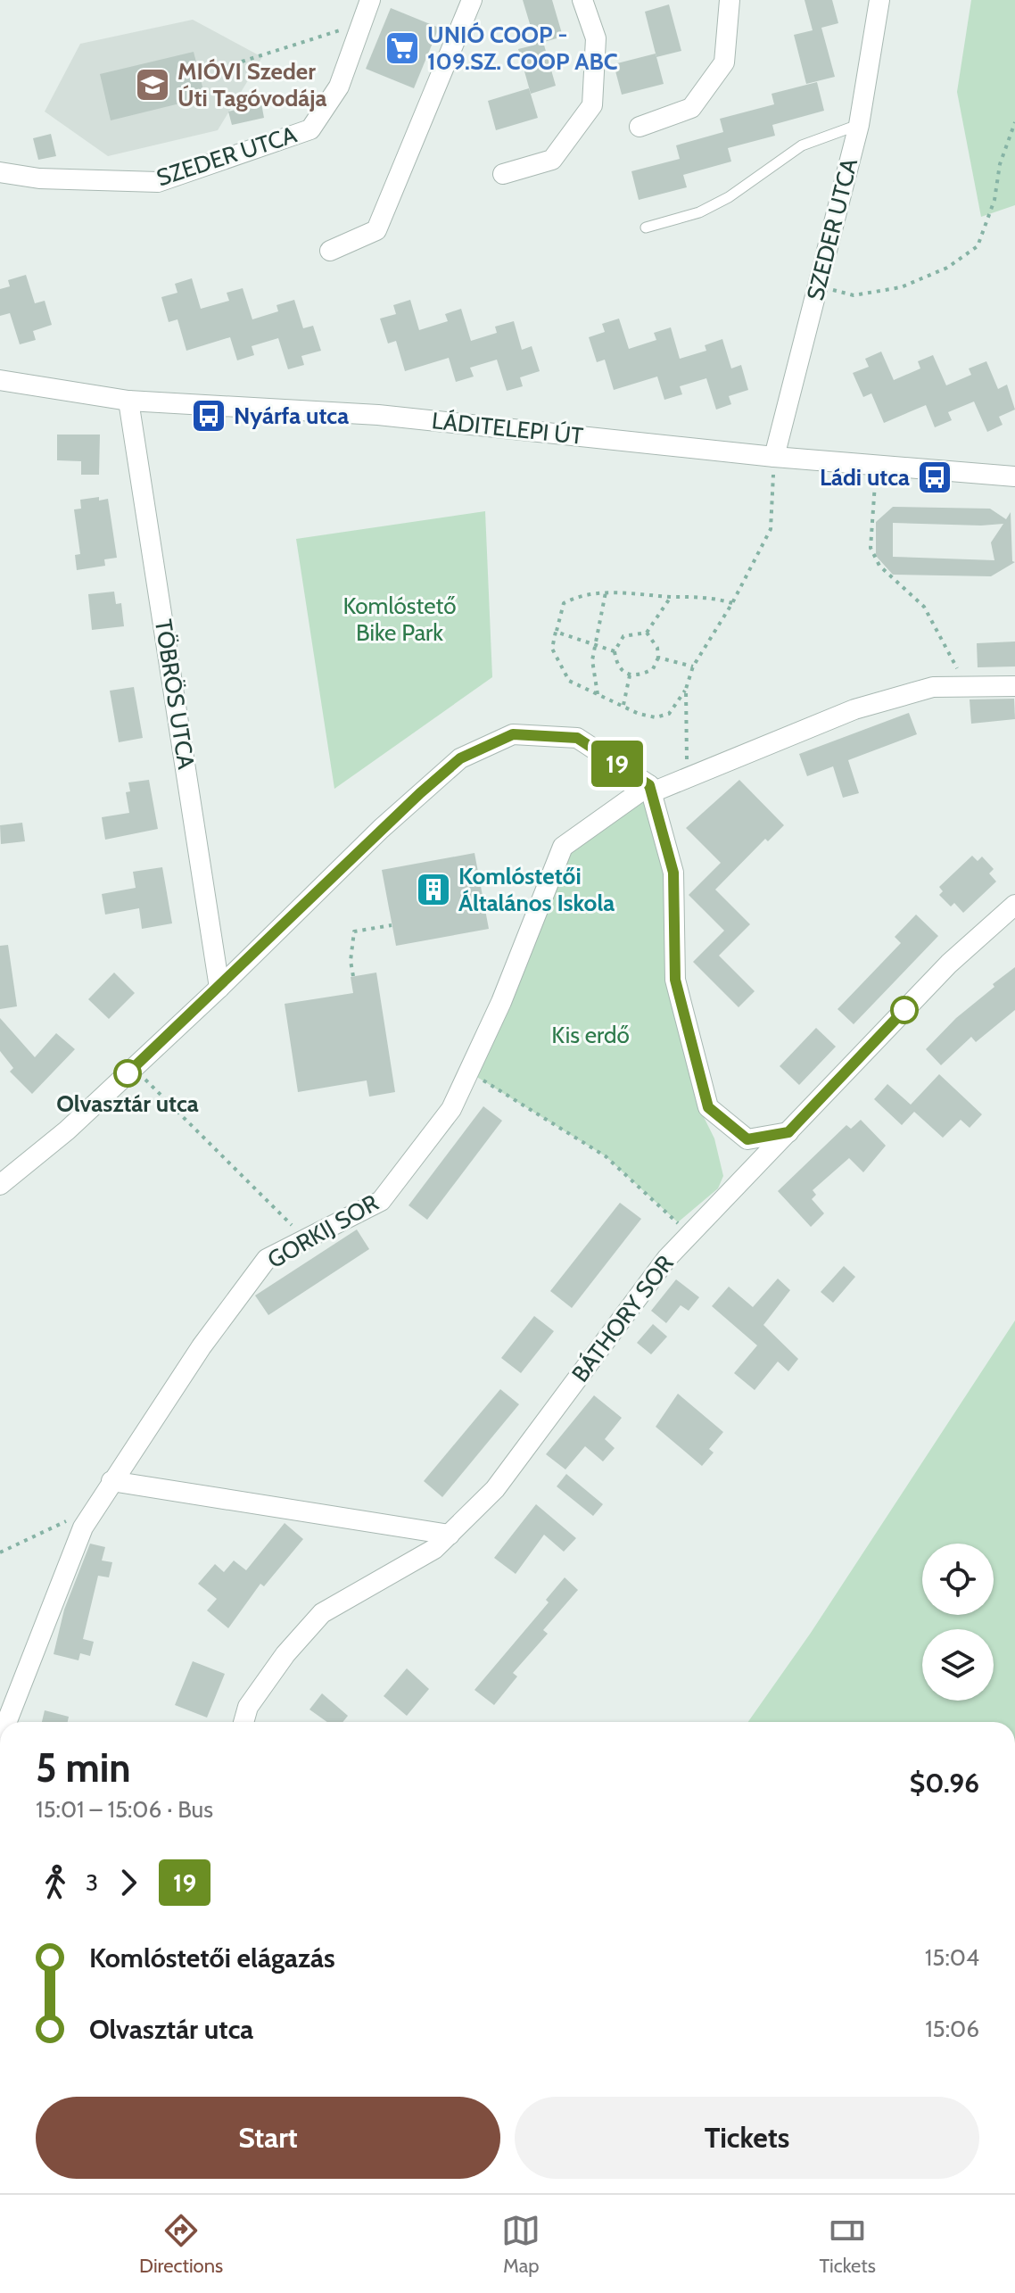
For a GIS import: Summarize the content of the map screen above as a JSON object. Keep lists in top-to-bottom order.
{
  "streets": {
    "street": [
      "SZEDER UTCA",
      "LÁDITELEPI ÚT",
      "TÖBRÖS UTCA",
      "GORKIJ SOR",
      "BÁTHORY SOR"
    ]
  },
  "crossings": [
    ["SZEDER UTCA", "LÁDITELEPI ÚT"],
    ["LÁDITELEPI ÚT", "TÖBRÖS UTCA"]
  ],
  "parks": ["Komlóstető Bike Park", "Kis erdő"],
  "places": {
    "supermarket": ["UNIÓ COOP - 109.SZ. COOP ABC"],
    "school or university": ["MIÓVI Szeder Úti Tagóvodája"],
    "bus stop": ["Nyárfa utca", "Ládi utca"],
    "building": ["Komlóstetői Általános Iskola"],
    "other": ["Olvasztár utca"]
  },
  "lines": ["bus line 19"],
  "page": {
    "on_map": "19",
    "heading": ["5 min", "15:01 – 15:06 · Bus", "$0.96"],
    "legs": ["3", "19"],
    "list": [
      {
        "name": "Komlóstetői elágazás",
        "value": "15:04"
      },
      {
        "name": "Olvasztár utca",
        "value": "15:06"
      }
    ],
    "buttons": ["Start", "Tickets"],
    "tabs": ["Directions", "Map", "Tickets"]
  }
}
